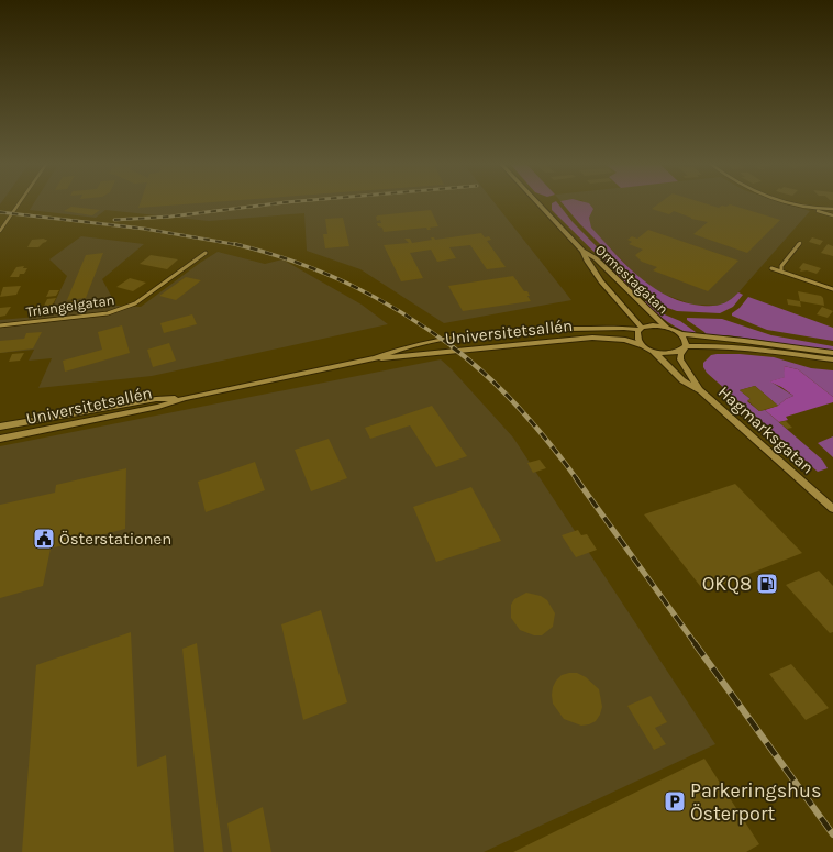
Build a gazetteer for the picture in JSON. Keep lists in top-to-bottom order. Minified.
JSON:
{"streets":{"street":["Ormestagatan","Triangelgatan","Universitetsallén","Hagmarksgatan"]},"crossings":[["Ormestagatan","Universitetsallén"],["Universitetsallén","Hagmarksgatan"]],"places":{"public building":["Österstationen"],"fuel station":["OKQ8"],"parking":["Parkeringshus Österport"]}}
